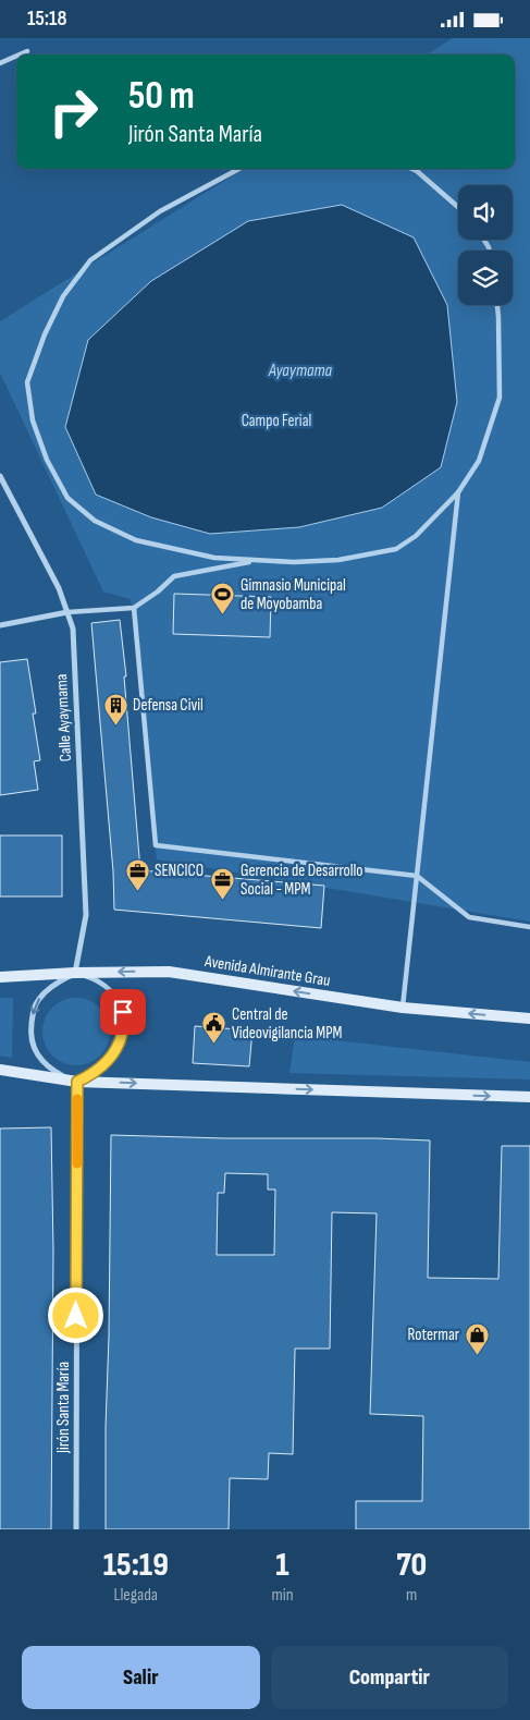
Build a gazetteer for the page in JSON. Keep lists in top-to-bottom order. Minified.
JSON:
{"streets":{"main road":["Avenida Almirante Grau"],"street":["Calle Ayaymama","Jirón Santa María"]},"crossings":[["Calle Ayaymama","Avenida Almirante Grau"],["Calle Ayaymama","Jirón Santa María"],["Avenida Almirante Grau","Jirón Santa María"]],"water":["Ayaymama"],"parks":["Campo Ferial"],"places":{"sports":["Gimnasio Municipal de Moyobamba"],"building":["Defensa Civil"],"office":["SENCICO","Gerencia de Desarrollo Social - MPM"],"public building":["Central de Videovigilancia MPM"],"shop":["Rotermar"]},"page":{"status":"15:18","turn":["50 m","Jirón Santa María"],"eta":["15:19","Llegada","1","min","70","m"],"buttons":["Salir","Compartir"]}}
